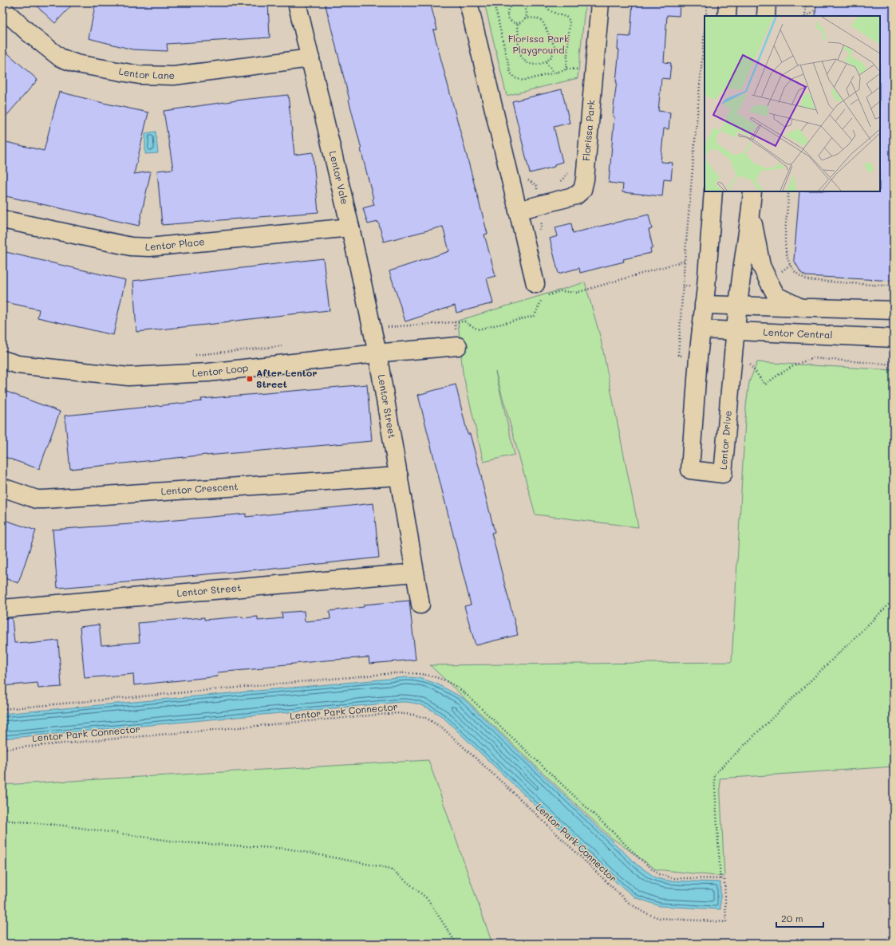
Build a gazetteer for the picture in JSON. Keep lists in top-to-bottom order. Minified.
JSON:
{"streets":{"street":["Lentor Lane","Florissa Park","Lentor Vale","Lentor Place","Lentor Central","Lentor Loop","Lentor Street","Lentor Drive","Lentor Crescent"],"path":["Lentor Park Connector"]},"crossings":[["Lentor Lane","Lentor Vale"],["Lentor Vale","Lentor Place"],["Lentor Vale","Lentor Loop"],["Lentor Vale","Lentor Street"],["Lentor Central","Lentor Drive"],["Lentor Loop","Lentor Street"],["Lentor Street","Lentor Crescent"]],"parks":["Florissa Park Playground"],"places":{"transit":["After Lentor Street"]},"scale_bar":"20 m"}
